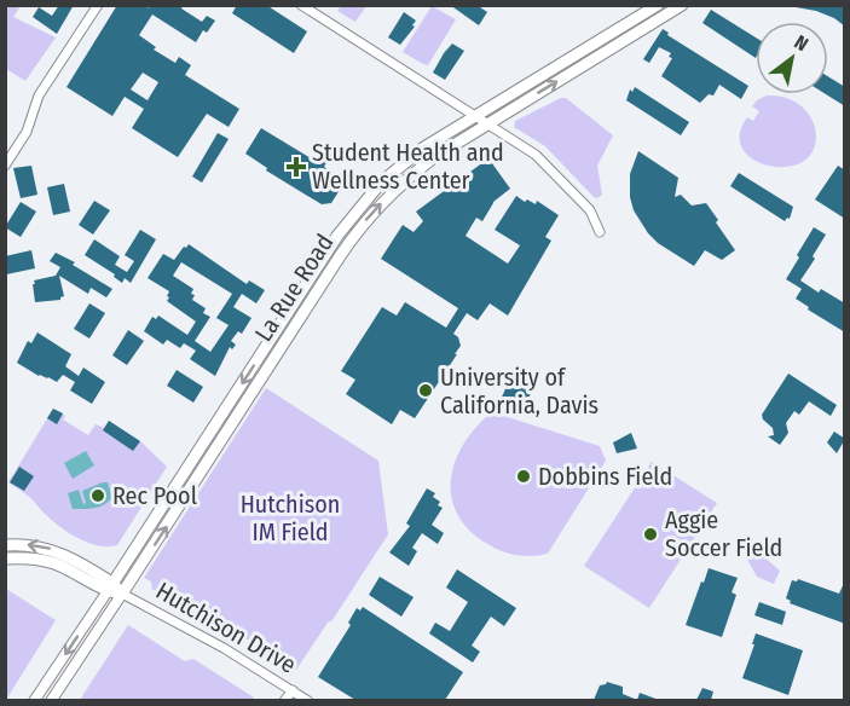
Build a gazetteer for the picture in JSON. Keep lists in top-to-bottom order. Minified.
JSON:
{"streets":{"main road":["La Rue Road","Hutchison Drive"]},"crossings":[["La Rue Road","Hutchison Drive"]],"parks":["Hutchison IM Field"],"places":{"health":["Student Health and Wellness Center"],"other":["University of California, Davis","Dobbins Field","Rec Pool","Aggie Soccer Field"]},"north":"top right"}
